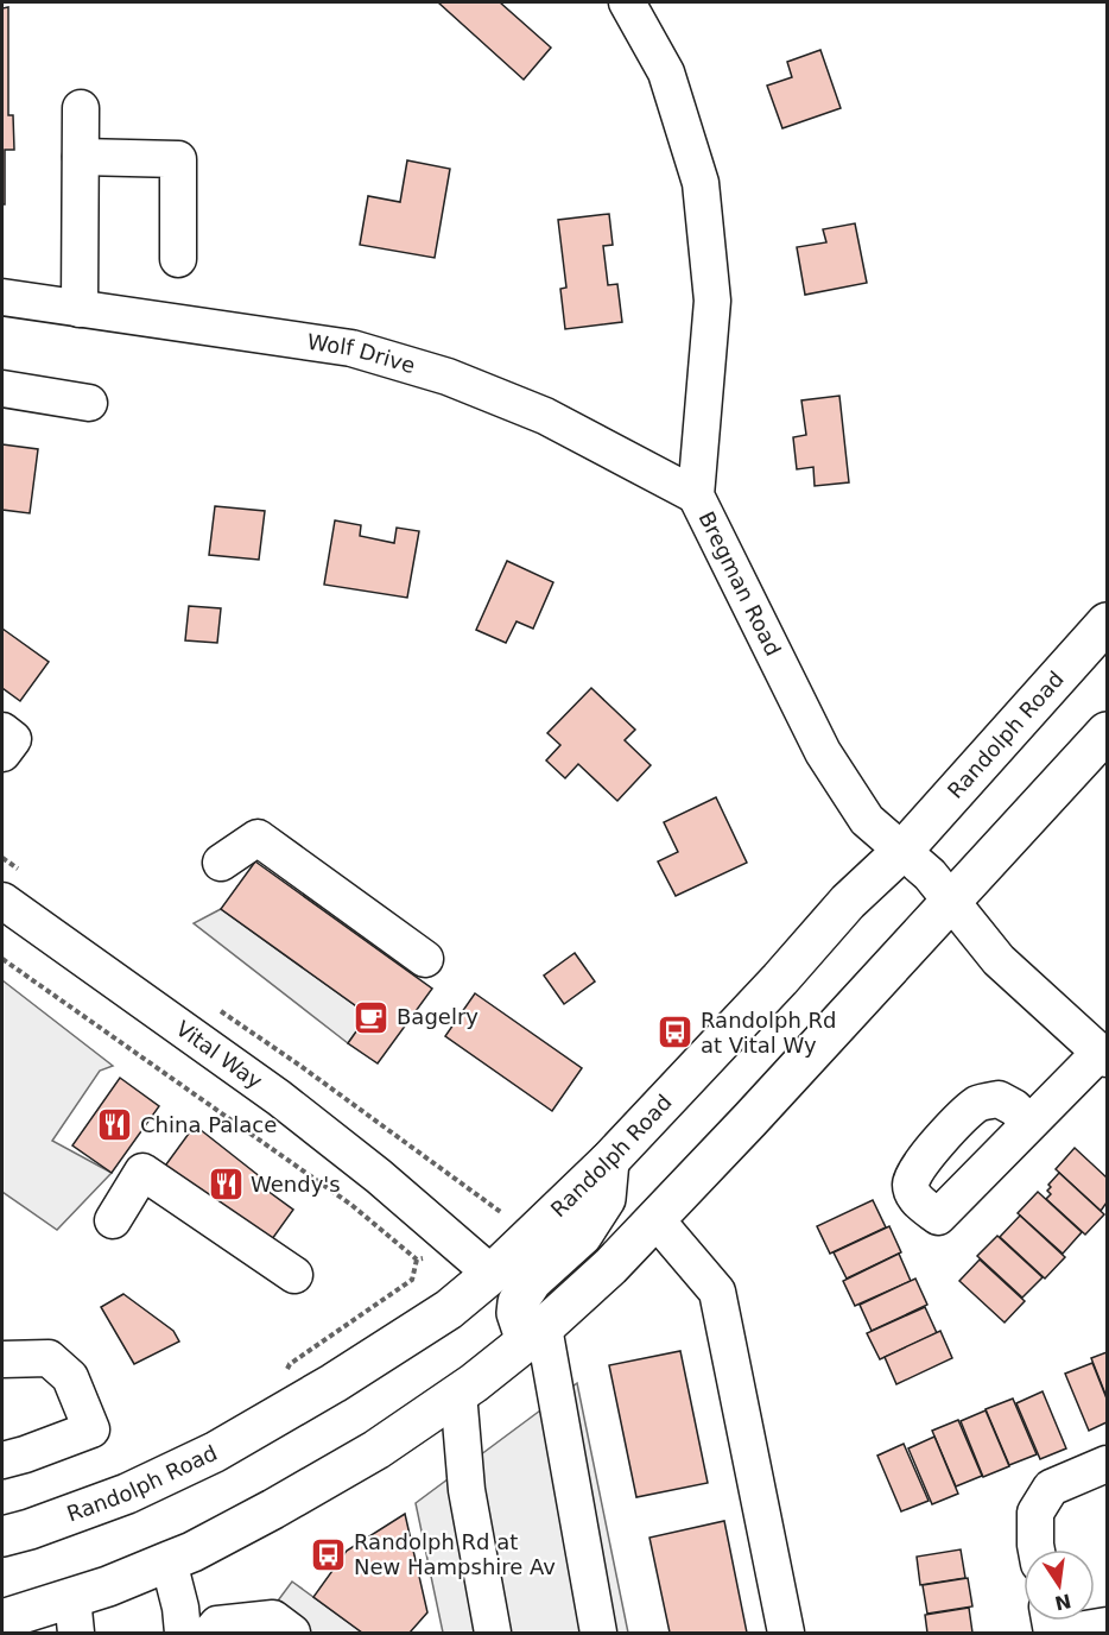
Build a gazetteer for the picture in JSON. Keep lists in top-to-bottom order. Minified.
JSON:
{"streets":{"main road":["Randolph Road"],"street":["Wolf Drive","Bregman Road","Vital Way"]},"crossings":[["Wolf Drive","Bregman Road"],["Bregman Road","Randolph Road"],["Randolph Road","Vital Way"]],"places":{"cafe":["Bagelry"],"bus stop":["Randolph Rd at Vital Wy","Randolph Rd at New Hampshire Av"],"restaurant":["China Palace","Wendy's"]},"north":"bottom"}
